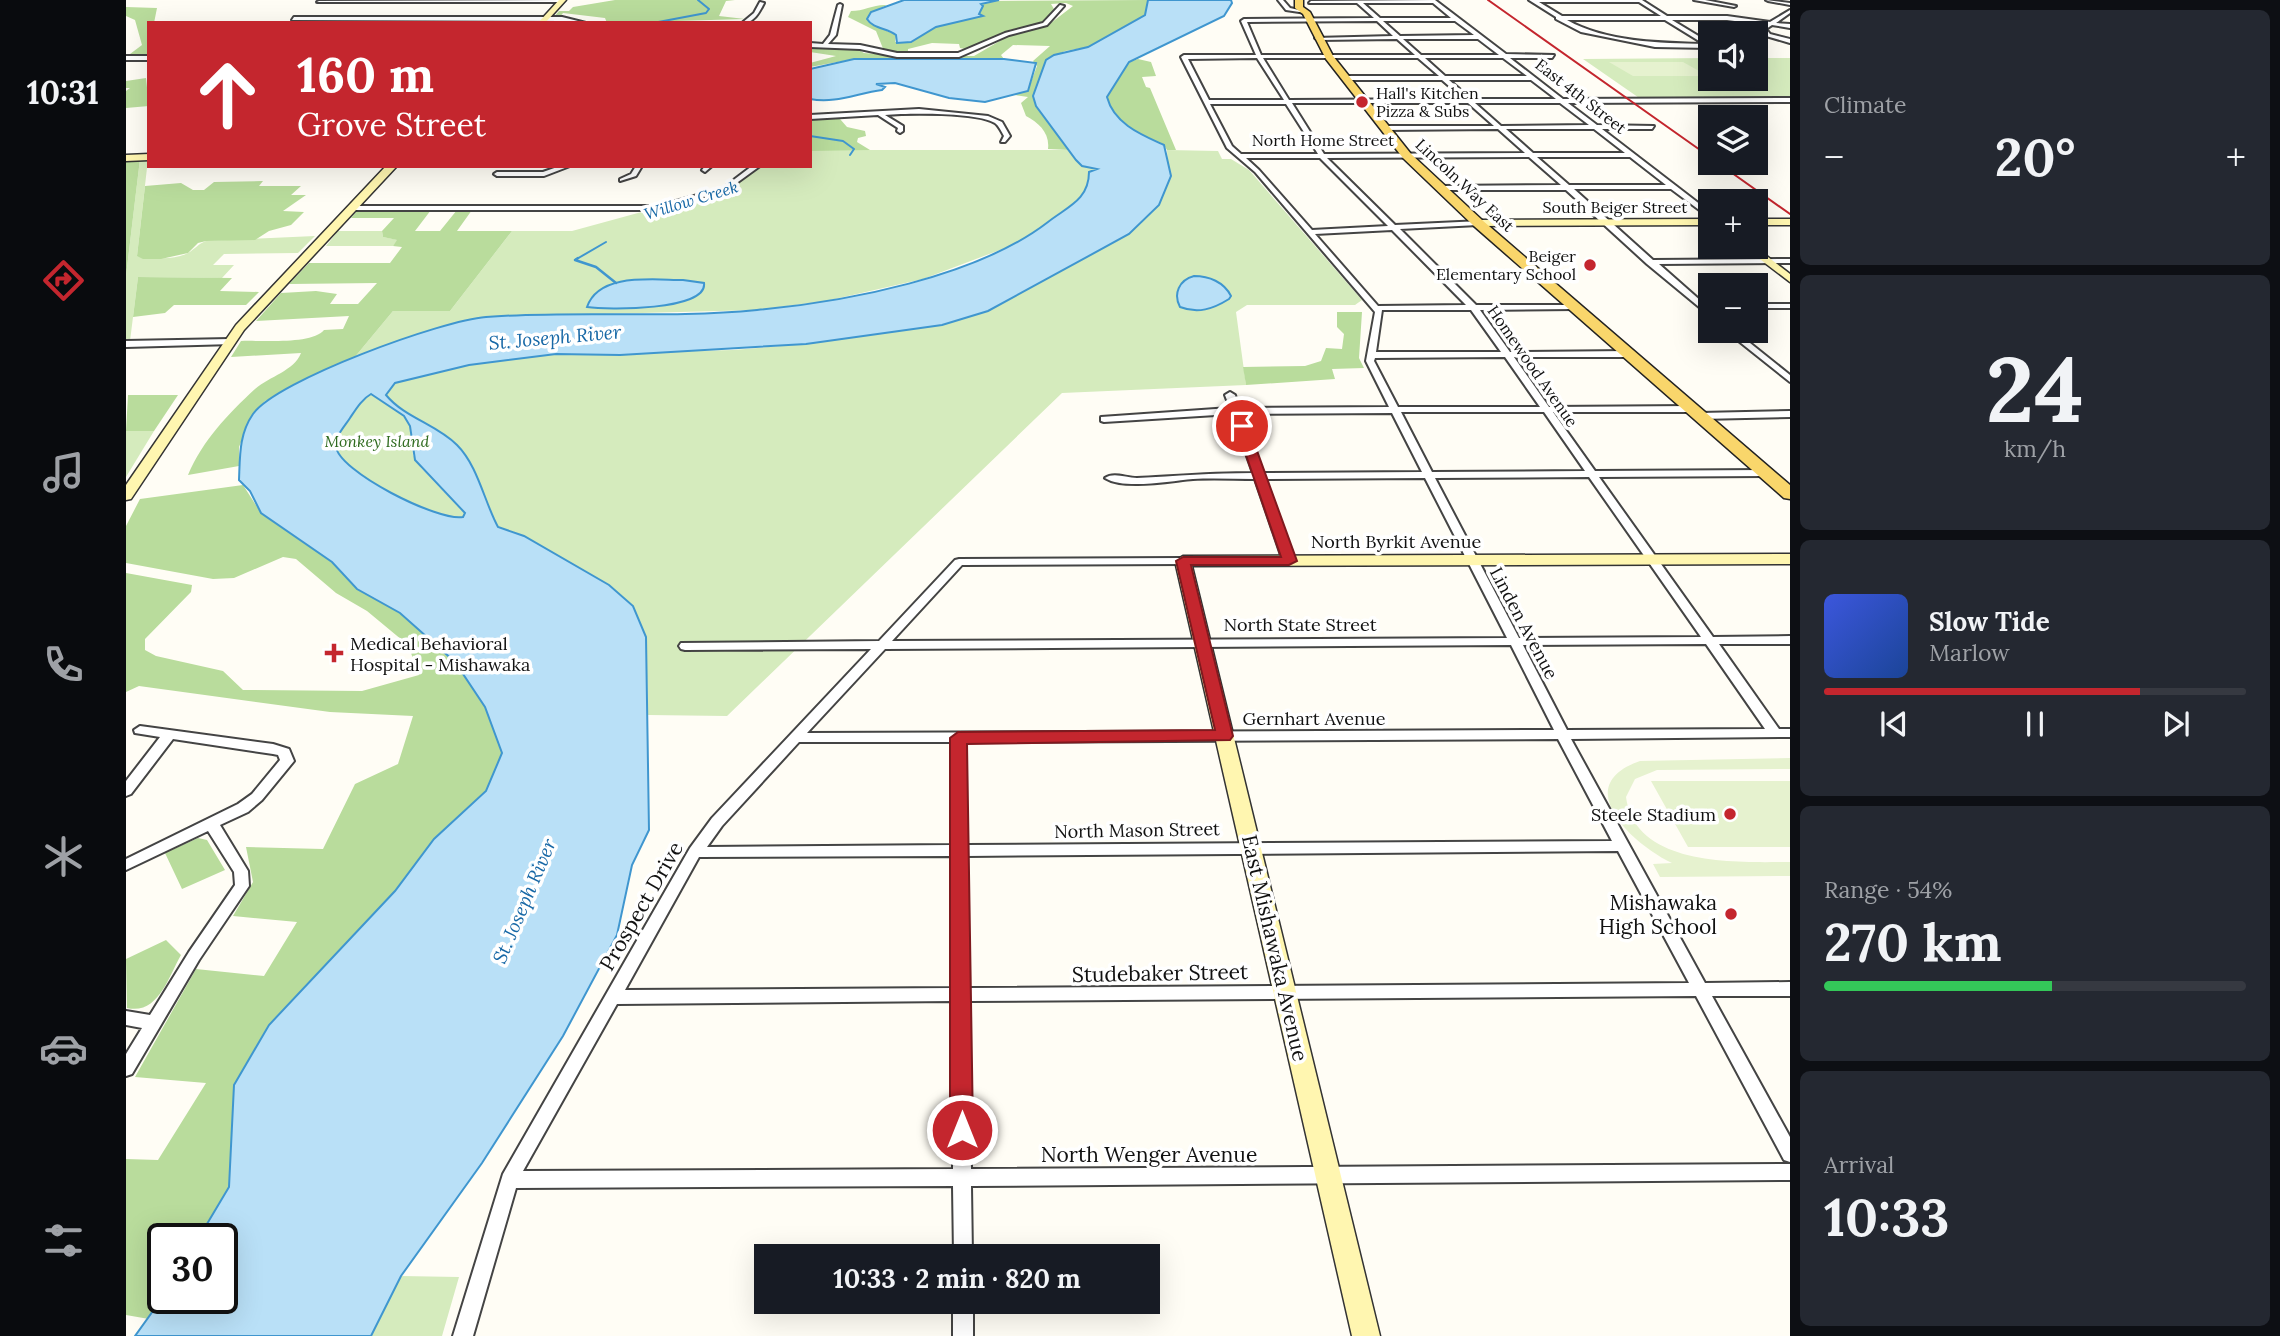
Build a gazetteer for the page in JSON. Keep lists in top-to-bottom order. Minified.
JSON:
{"streets":{"main road":["Lincoln Way East"],"street":["East 4th Street","North Home Street","South Beiger Street","Homewood Avenue","North Byrkit Avenue","Linden Avenue","North State Street","Gernhart Avenue","North Mason Street","Prospect Drive","East Mishawaka Avenue","Studebaker Street","North Wenger Avenue"]},"crossings":[["East 4th Street","North Home Street"],["North Home Street","Lincoln Way East"],["North Home Street","Homewood Avenue"],["Lincoln Way East","South Beiger Street"],["Lincoln Way East","Homewood Avenue"],["Homewood Avenue","North Byrkit Avenue"],["Homewood Avenue","North State Street"],["Homewood Avenue","Gernhart Avenue"],["North Byrkit Avenue","Linden Avenue"],["North Byrkit Avenue","Prospect Drive"],["North Byrkit Avenue","East Mishawaka Avenue"],["Linden Avenue","North State Street"],["Linden Avenue","Gernhart Avenue"],["Linden Avenue","North Mason Street"],["Linden Avenue","Studebaker Street"],["North State Street","Prospect Drive"],["North State Street","East Mishawaka Avenue"],["Gernhart Avenue","Prospect Drive"],["Gernhart Avenue","East Mishawaka Avenue"],["North Mason Street","Prospect Drive"],["North Mason Street","East Mishawaka Avenue"],["Prospect Drive","Studebaker Street"],["Prospect Drive","North Wenger Avenue"],["East Mishawaka Avenue","Studebaker Street"],["East Mishawaka Avenue","North Wenger Avenue"]],"water":["Willow Creek","St. Joseph River"],"parks":["Monkey Island"],"places":{"other":["Hall's Kitchen Pizza & Subs","Beiger Elementary School","Steele Stadium","Mishawaka High School"],"health":["Medical Behavioral Hospital - Mishawaka"]},"page":{"tabs":"10:31","tile":["Climate",["24","km/h"],["Range · 54%","270 km"],["Arrival","10:33"]],"map_buttons":["+","−"],"turn":["160 m","Grove Street"],"heat":["−","20°","+"],"song":["Slow Tide","Marlow"],"limit":"30","trip":"10:33 · 2 min · 820 m"}}
